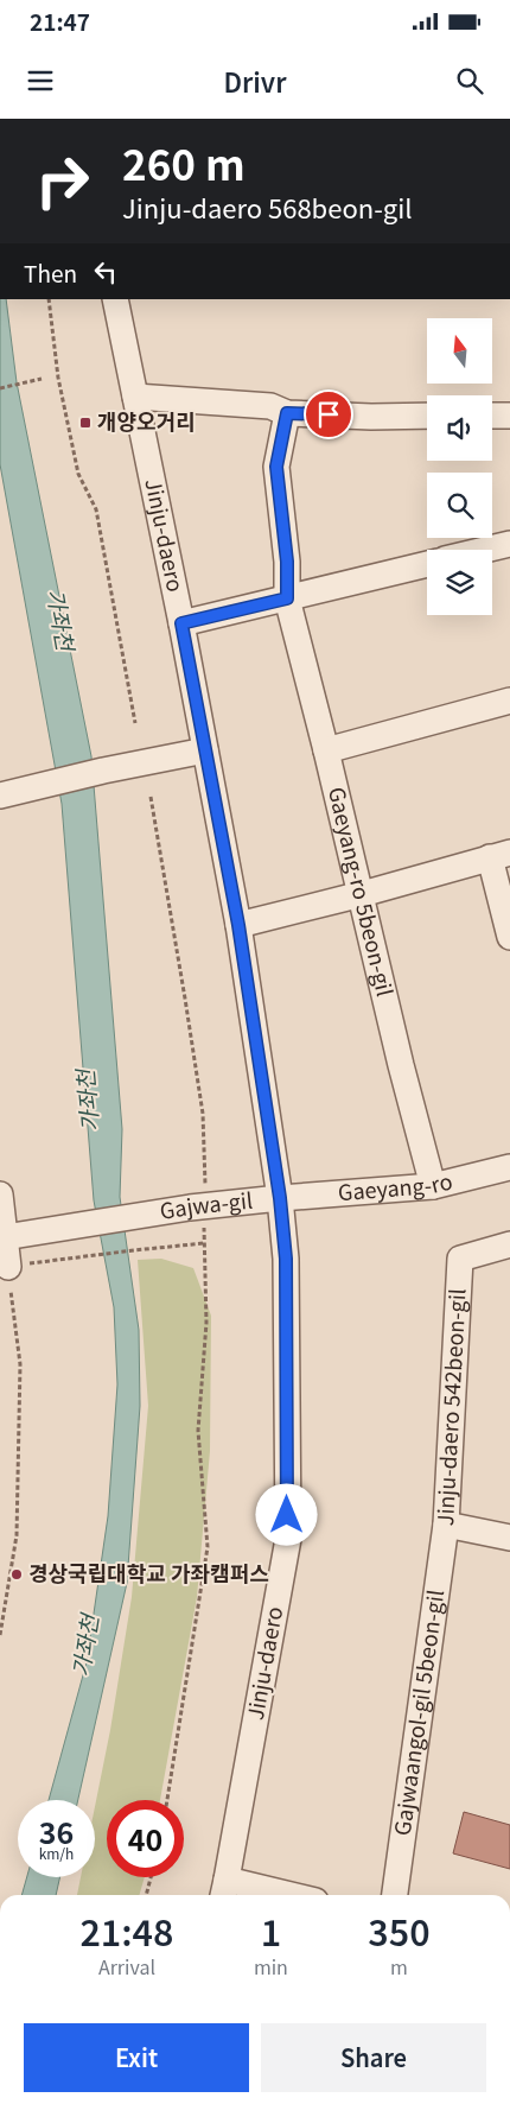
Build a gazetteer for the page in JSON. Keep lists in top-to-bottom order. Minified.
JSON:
{"streets":{"street":["Jinju-daero","Gaeyang-ro 5beon-gil","Gaeyang-ro","Gajwa-gil","Jinju-daero 542beon-gil","Gajwaangol-gil 5beon-gil"]},"crossings":[["Jinju-daero","Gaeyang-ro"],["Jinju-daero","Gajwa-gil"],["Gaeyang-ro 5beon-gil","Gaeyang-ro"],["Gaeyang-ro","Gajwa-gil"],["Jinju-daero 542beon-gil","Gajwaangol-gil 5beon-gil"]],"water":["가좌천"],"places":{"transit":["개양오거리"],"other":["경상국립대학교 가좌캠퍼스"]},"north":"top","page":{"status":"21:47","header":"Drivr","turn":["260 m","Jinju-daero 568beon-gil"],"then":"Then","speed":"36 km/h","limit":"40","eta":["21:48","Arrival","1","min","350","m"],"buttons":["Exit","Share"]}}
